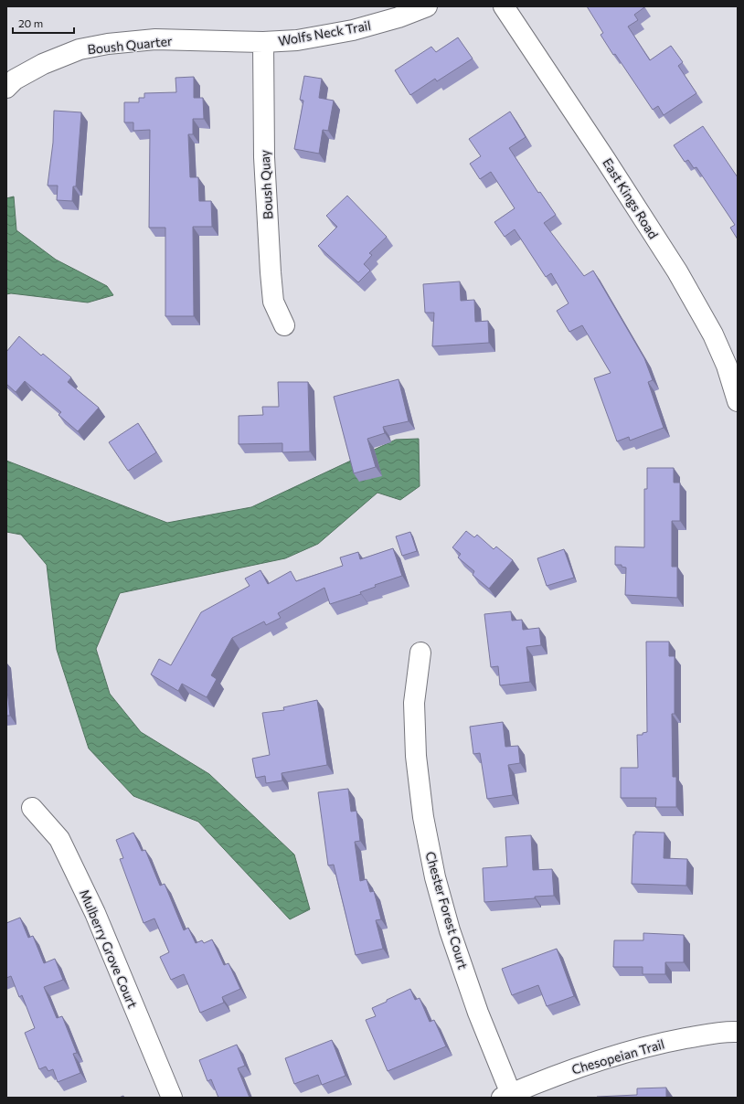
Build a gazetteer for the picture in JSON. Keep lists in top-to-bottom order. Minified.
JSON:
{"streets":{"street":["Wolfs Neck Trail","Boush Quarter","Boush Quay","East Kings Road","Chester Forest Court","Mulberry Grove Court","Chesopeian Trail"]},"crossings":[["Wolfs Neck Trail","Boush Quarter"],["Wolfs Neck Trail","Boush Quay"],["Chester Forest Court","Chesopeian Trail"]],"scale_bar":"20 m"}
